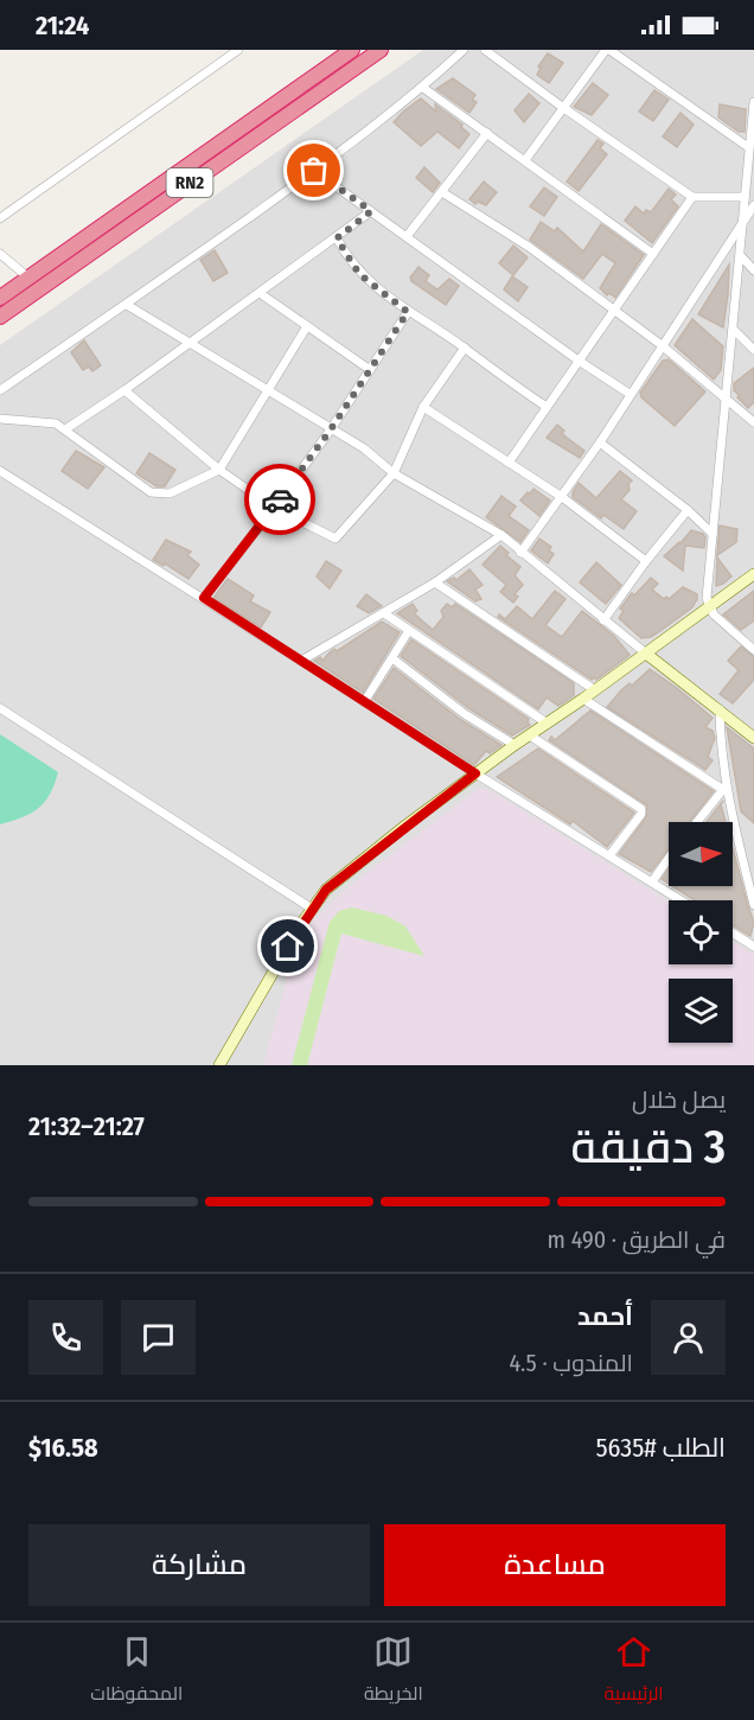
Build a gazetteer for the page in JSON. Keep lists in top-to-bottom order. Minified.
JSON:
{"streets":{"highway":["RN2"]},"north":"right","page":{"status":"21:24","heading":["3 دقيقة","يصل خلال","21:27–21:32"],"panel":["أحمد","المندوب · 4.5","الطلب #5635","$16.58"],"bar":"في الطريق · 490 m","buttons":["مساعدة","مشاركة"],"tabs":["الرئيسية","الخريطة","المحفوظات"]}}
